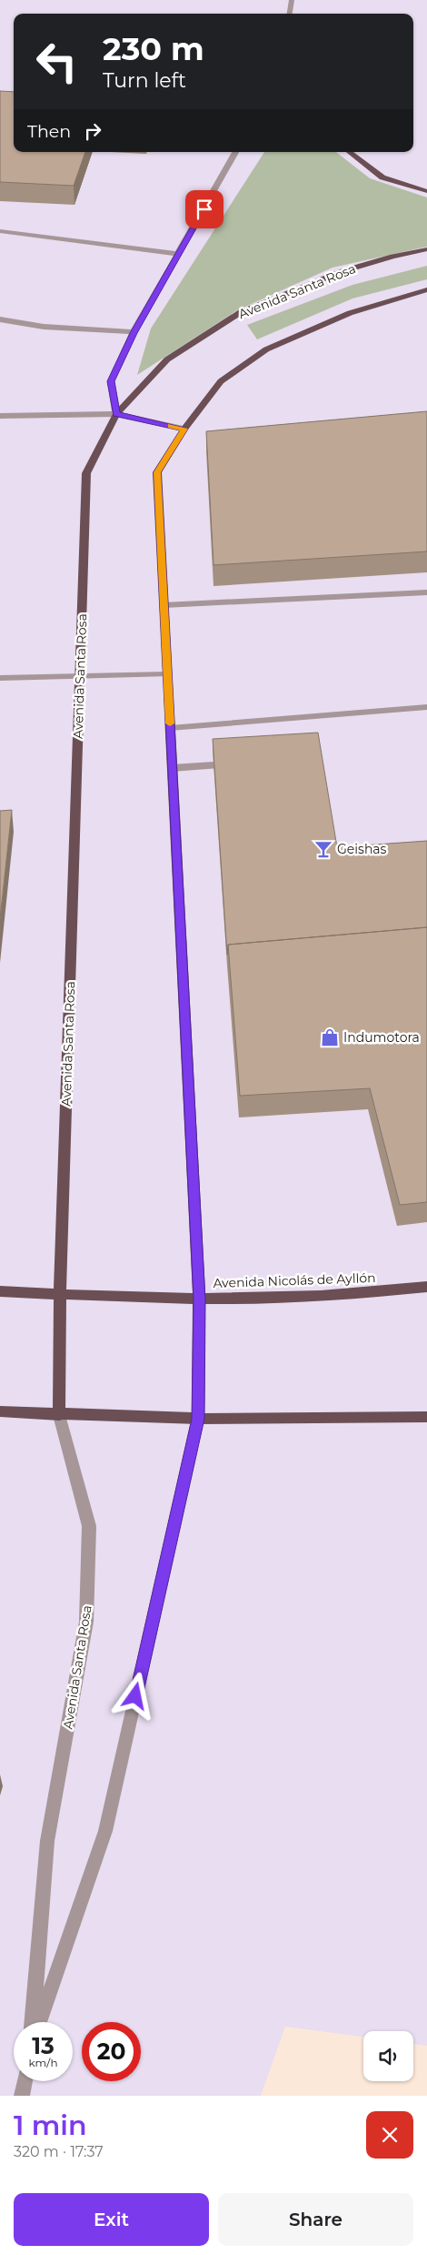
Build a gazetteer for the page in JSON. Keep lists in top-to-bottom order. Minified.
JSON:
{"streets":{"main road":["Avenida Santa Rosa","Avenida Nicolás de Ayllón"]},"crossings":[["Avenida Santa Rosa","Avenida Nicolás de Ayllón"]],"places":{"bar":["Geishas"],"shop":["Indumotora"]},"page":{"turn":["230 m","Turn left"],"then":"Then","speed":"13 km/h","limit":"20","heading":["1 min","320 m · 17:37"],"buttons":["Exit","Share"]}}
